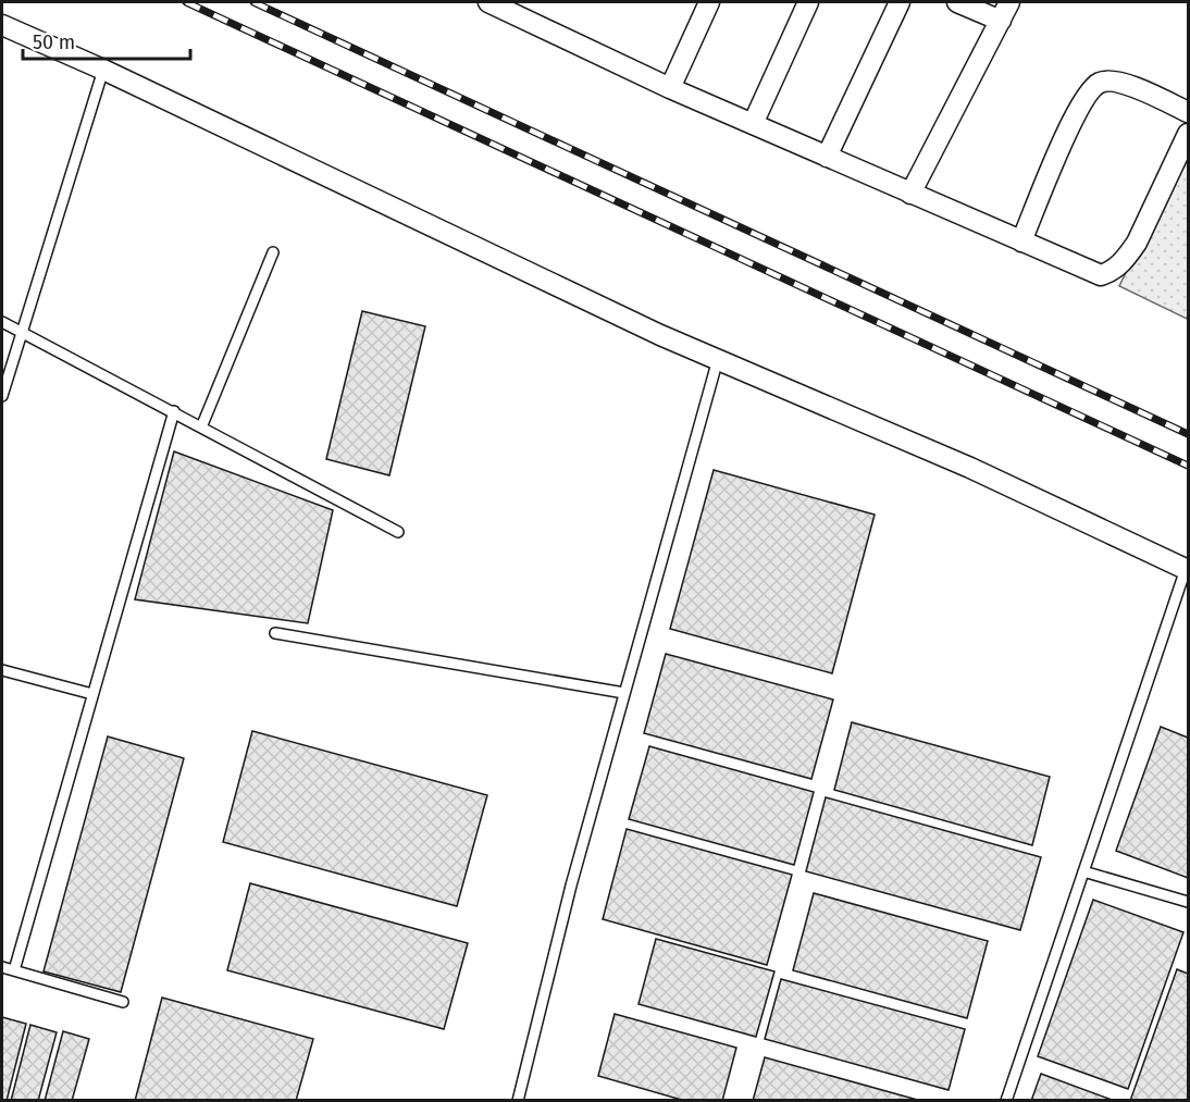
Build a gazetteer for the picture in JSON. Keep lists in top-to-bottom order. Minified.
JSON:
{"scale_bar":"50 m"}
